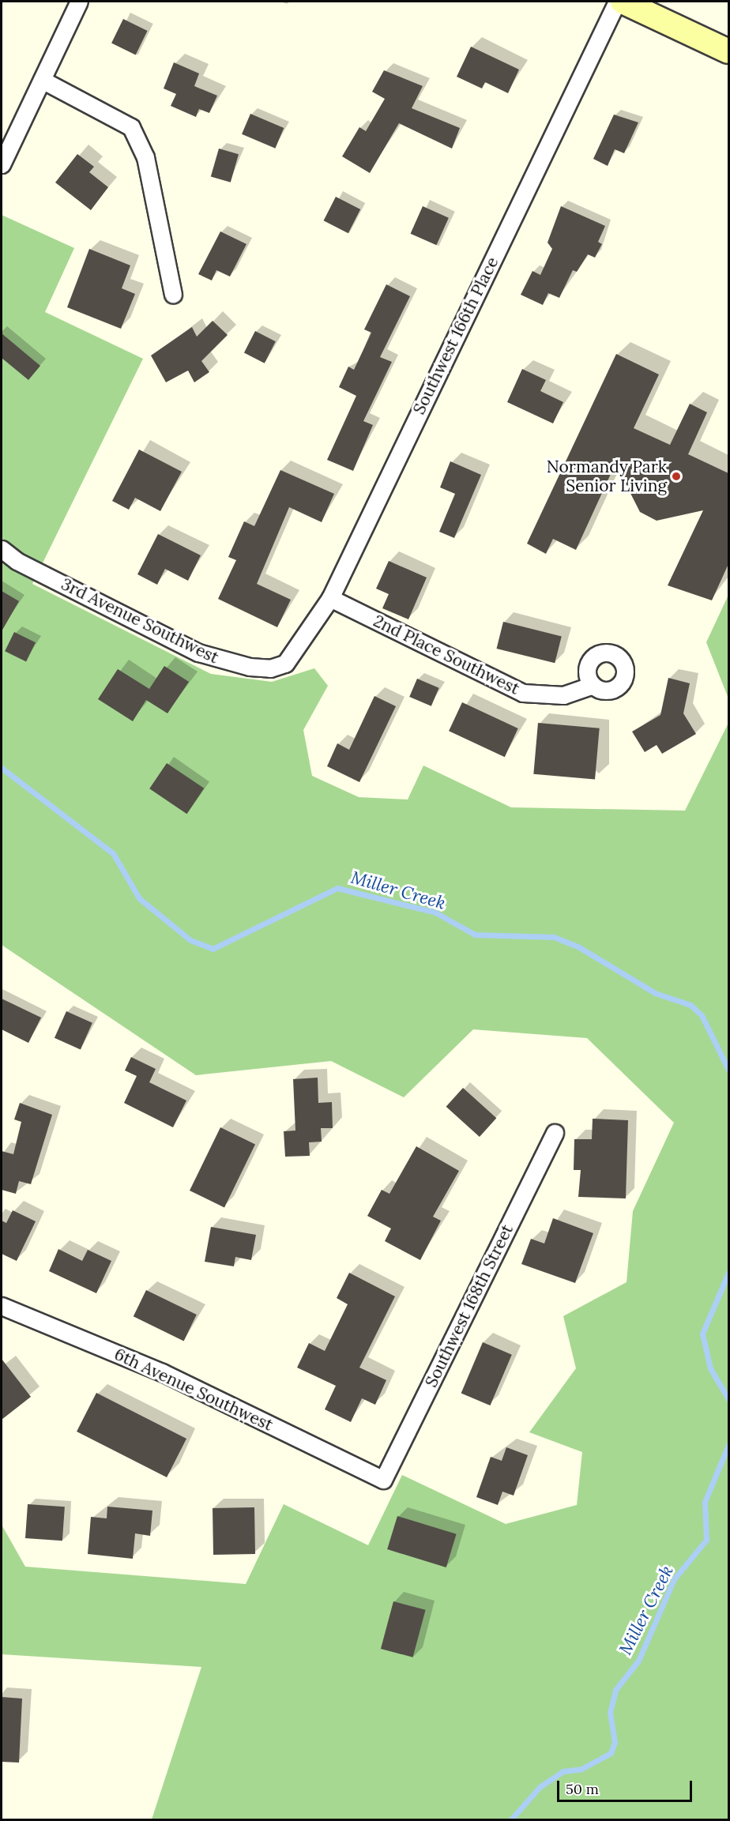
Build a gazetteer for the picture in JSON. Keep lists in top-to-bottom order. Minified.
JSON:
{"streets":{"street":["Southwest 166th Place","3rd Avenue Southwest","2nd Place Southwest","Southwest 168th Street","6th Avenue Southwest"]},"crossings":[["Southwest 166th Place","3rd Avenue Southwest"],["Southwest 166th Place","2nd Place Southwest"],["Southwest 168th Street","6th Avenue Southwest"]],"water":["Miller Creek"],"places":["Normandy Park Senior Living"],"scale_bar":"50 m"}
